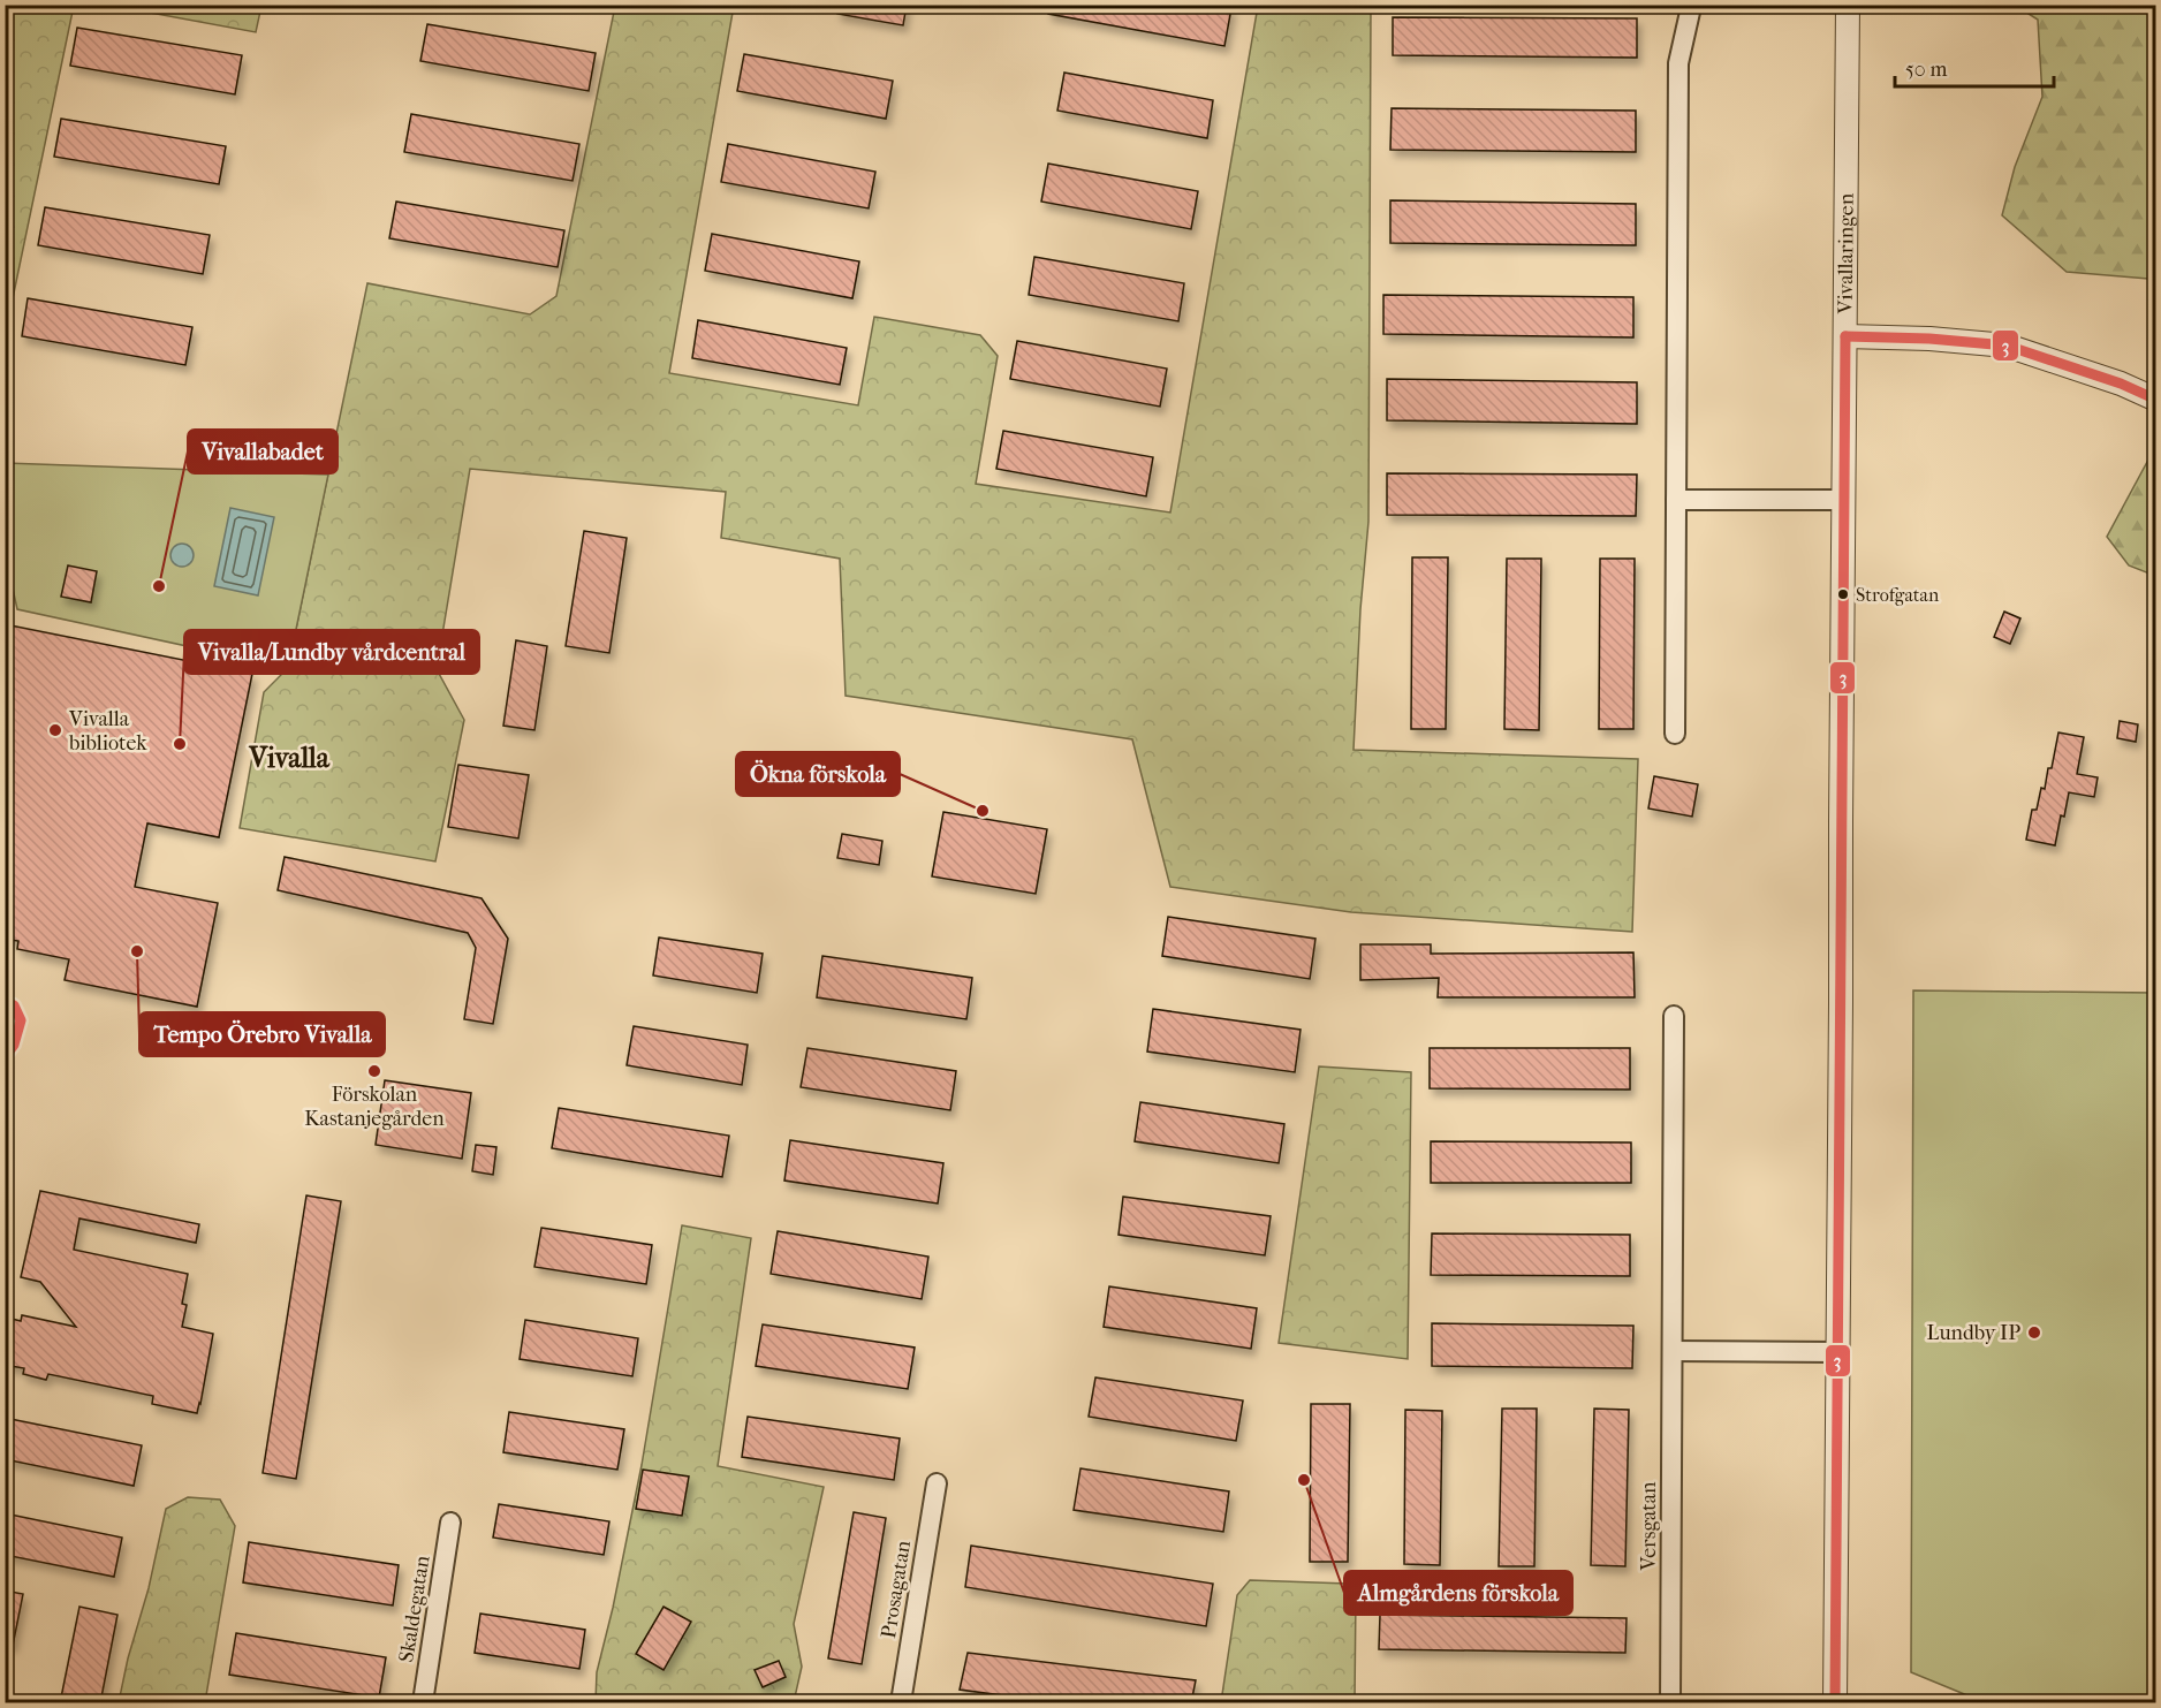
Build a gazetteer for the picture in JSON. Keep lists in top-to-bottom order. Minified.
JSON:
{"streets":{"street":["Vivallaringen","Versgatan","Prosagatan","Skaldegatan"]},"districts":["Vivalla"],"places":["Vivallabadet","Strofgatan","Vivalla bibliotek","Vivalla/Lundby vårdcentral","Ökna förskola","Tempo Örebro Vivalla","Förskolan Kastanjegården","Lundby IP","Almgårdens förskola"],"lines":["transit line 3"],"scale_bar":"50 m"}
